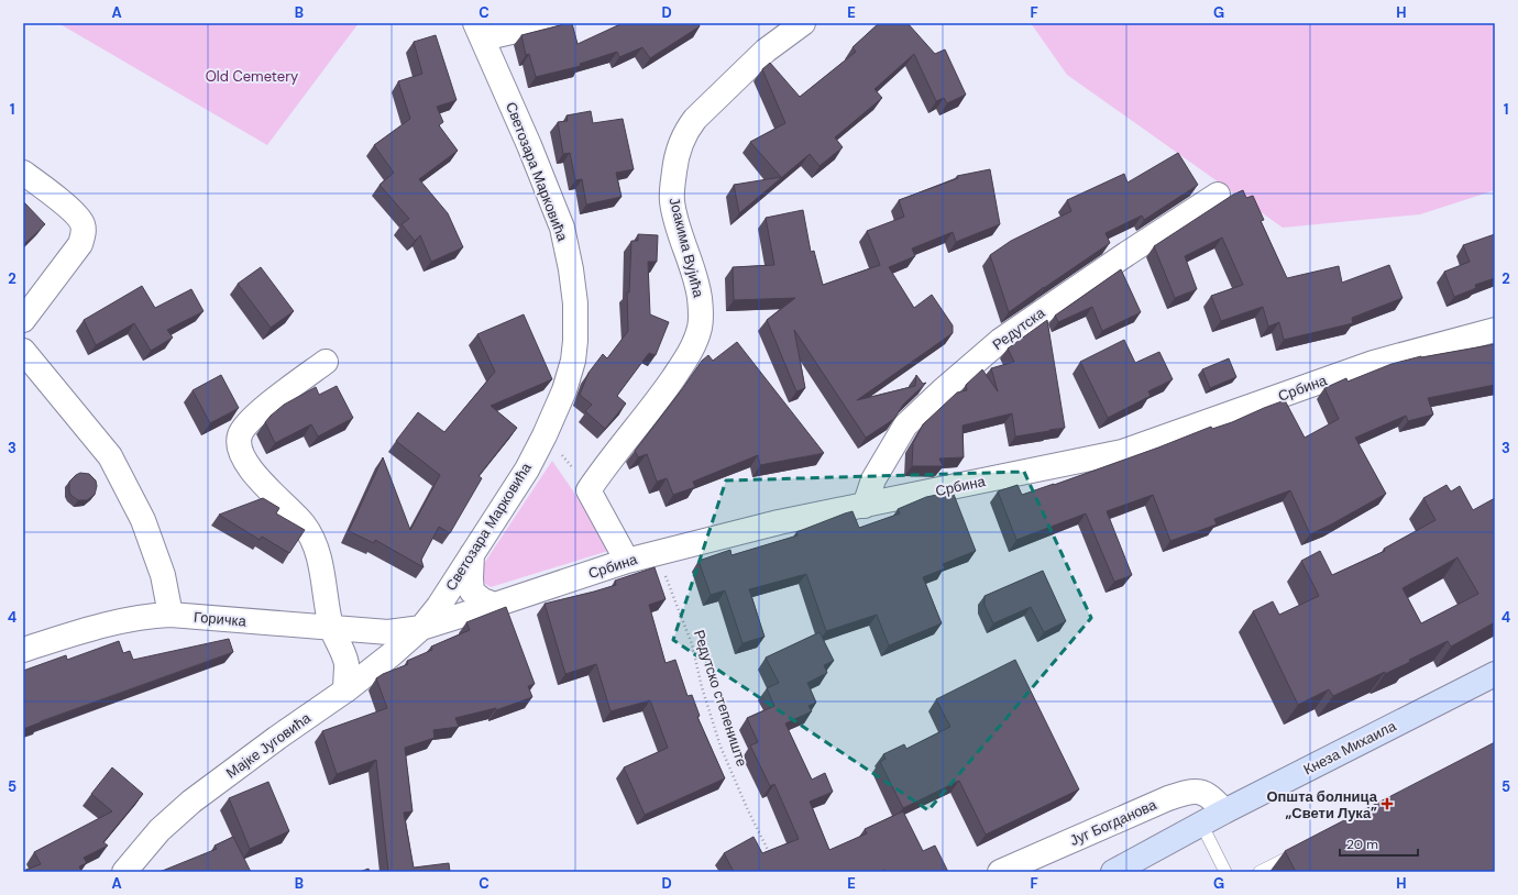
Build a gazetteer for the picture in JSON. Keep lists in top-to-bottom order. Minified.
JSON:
{"streets":{"main road":["Кнеза Михаила"],"street":["Светозара Марковића","Јоакима Вујића","Редутска","Србина","Горичка","Мајке Југовића","Југ Богданова"],"path":["Редутско степениште"]},"crossings":[["Светозара Марковића","Србина"],["Светозара Марковића","Горичка"],["Светозара Марковића","Мајке Југовића"],["Редутска","Србина"],["Србина","Горичка"],["Србина","Редутско степениште"],["Србина","Мајке Југовића"],["Горичка","Мајке Југовића"],["Кнеза Михаила","Југ Богданова"]],"parks":["Old Cemetery"],"places":{"health":["Општа болница „Свети Лука”"]},"scale_bar":"20 m","grid":{"columns":["A","B","C","D","E","F","G","H"],"rows":["1","2","3","4","5"]}}
